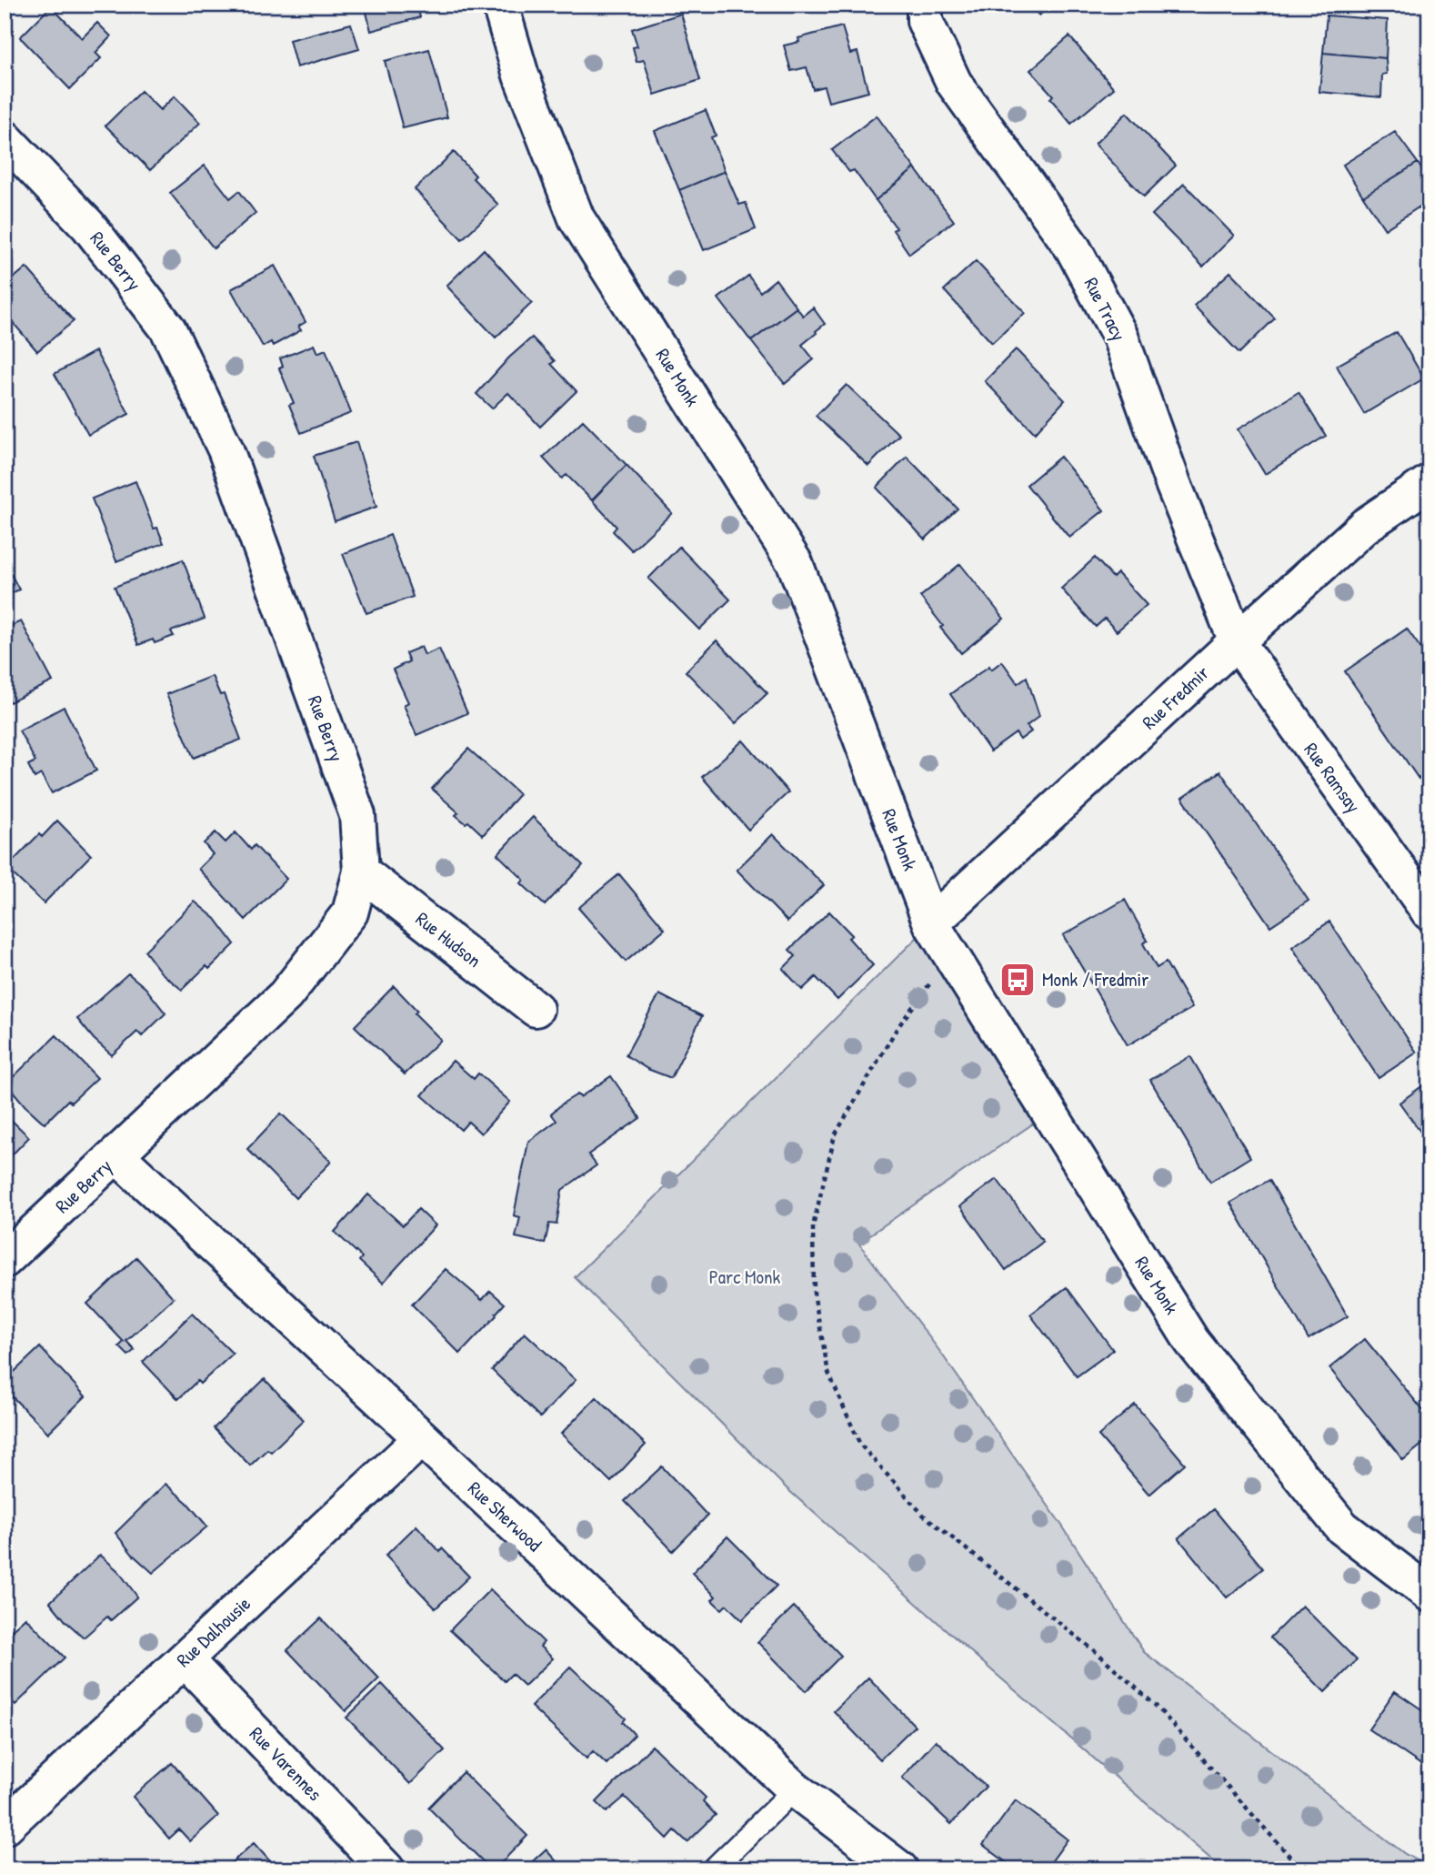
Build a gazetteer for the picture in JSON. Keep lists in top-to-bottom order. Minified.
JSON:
{"streets":{"street":["Rue Berry","Rue Tracy","Rue Monk","Rue Fredmir","Rue Ramsay","Rue Hudson","Rue Sherwood","Rue Dalhousie","Rue Varennes"]},"crossings":[["Rue Berry","Rue Hudson"],["Rue Berry","Rue Sherwood"],["Rue Tracy","Rue Fredmir"],["Rue Tracy","Rue Ramsay"],["Rue Monk","Rue Fredmir"],["Rue Fredmir","Rue Ramsay"],["Rue Sherwood","Rue Dalhousie"],["Rue Dalhousie","Rue Varennes"]],"parks":["Parc Monk"],"places":{"bus stop":["Monk / Fredmir"]}}
